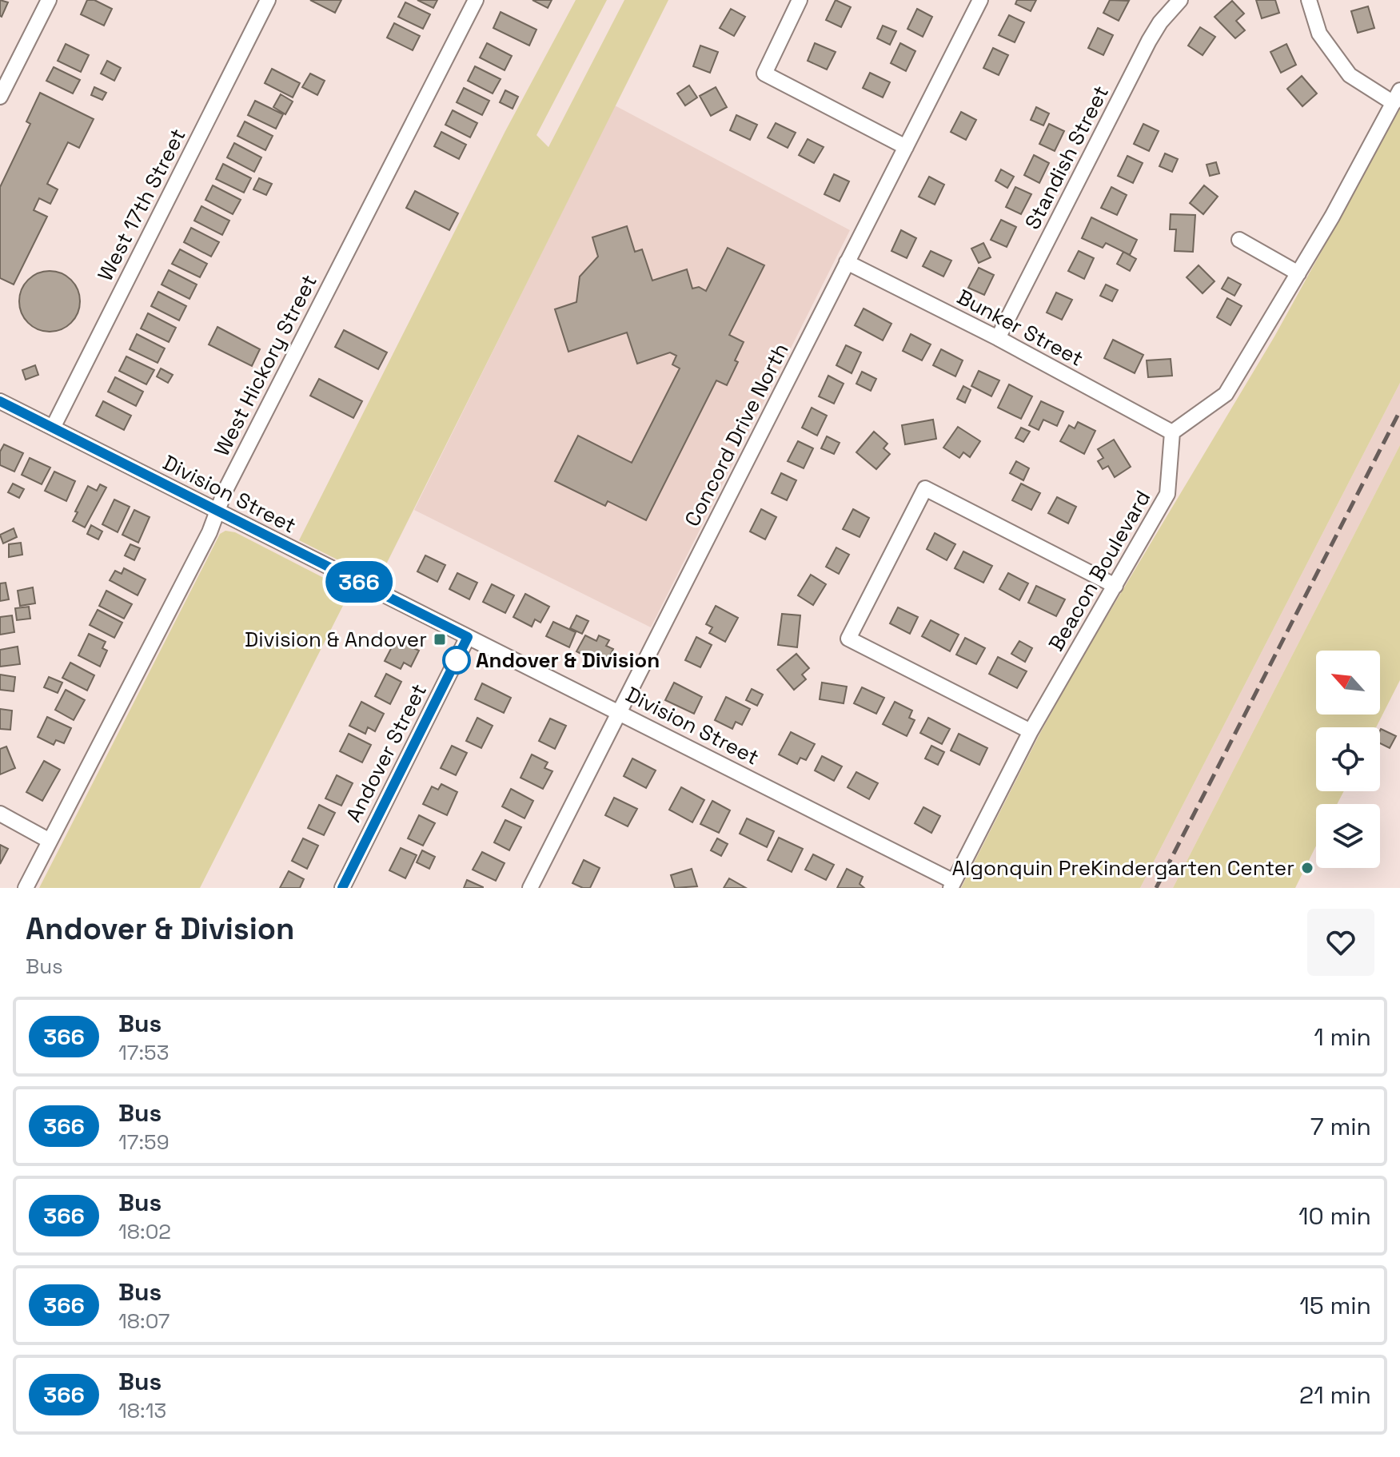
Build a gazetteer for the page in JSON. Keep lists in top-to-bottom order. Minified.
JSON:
{"streets":{"street":["Standish Street","West 17th Street","Bunker Street","West Hickory Street","Concord Drive North","Division Street","Beacon Boulevard","Andover Street"]},"crossings":[["Standish Street","Bunker Street"],["West 17th Street","Division Street"],["Bunker Street","Concord Drive North"],["Bunker Street","Beacon Boulevard"],["West Hickory Street","Division Street"],["Concord Drive North","Division Street"],["Division Street","Beacon Boulevard"],["Division Street","Andover Street"]],"places":{"transit":["Division & Andover"],"other":["Andover & Division","Algonquin PreKindergarten Center"]},"lines":["bus line 366"],"north":"top left","page":{"on_map":"366","heading":["Andover & Division","Bus"],"list":[{"mark":"366","name":"Bus","note":"17:53","value":"1 min"},{"mark":"366","name":"Bus","note":"17:59","value":"7 min"},{"mark":"366","name":"Bus","note":"18:02","value":"10 min"},{"mark":"366","name":"Bus","note":"18:07","value":"15 min"},{"mark":"366","name":"Bus","note":"18:13","value":"21 min"}]}}
